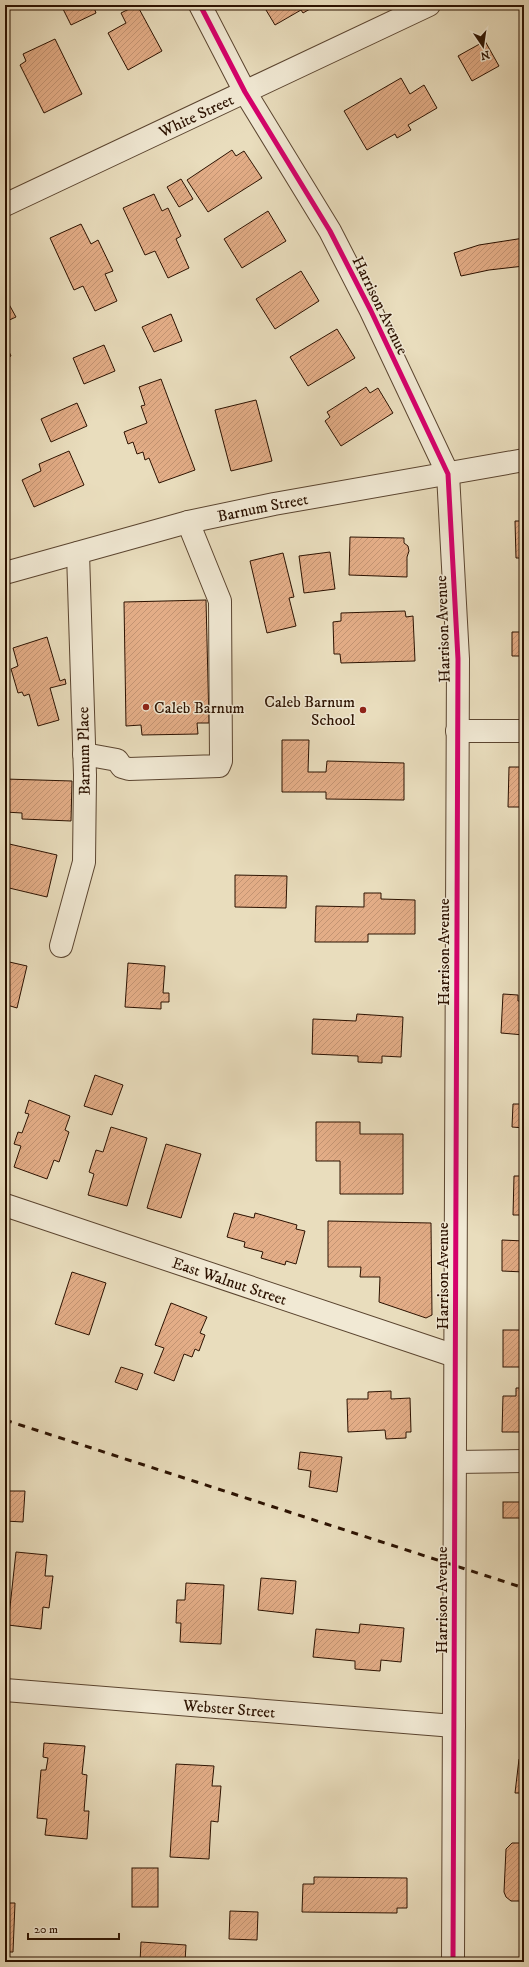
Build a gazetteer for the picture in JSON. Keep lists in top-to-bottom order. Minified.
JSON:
{"streets":{"street":["White Street","Harrison Avenue","Barnum Street","Barnum Place","East Walnut Street","Webster Street"]},"crossings":[["White Street","Harrison Avenue"],["Harrison Avenue","Barnum Street"],["Harrison Avenue","East Walnut Street"],["Harrison Avenue","Webster Street"],["Barnum Street","Barnum Place"]],"places":["Caleb Barnum","Caleb Barnum School"],"scale_bar":"20 m","north":"bottom"}
